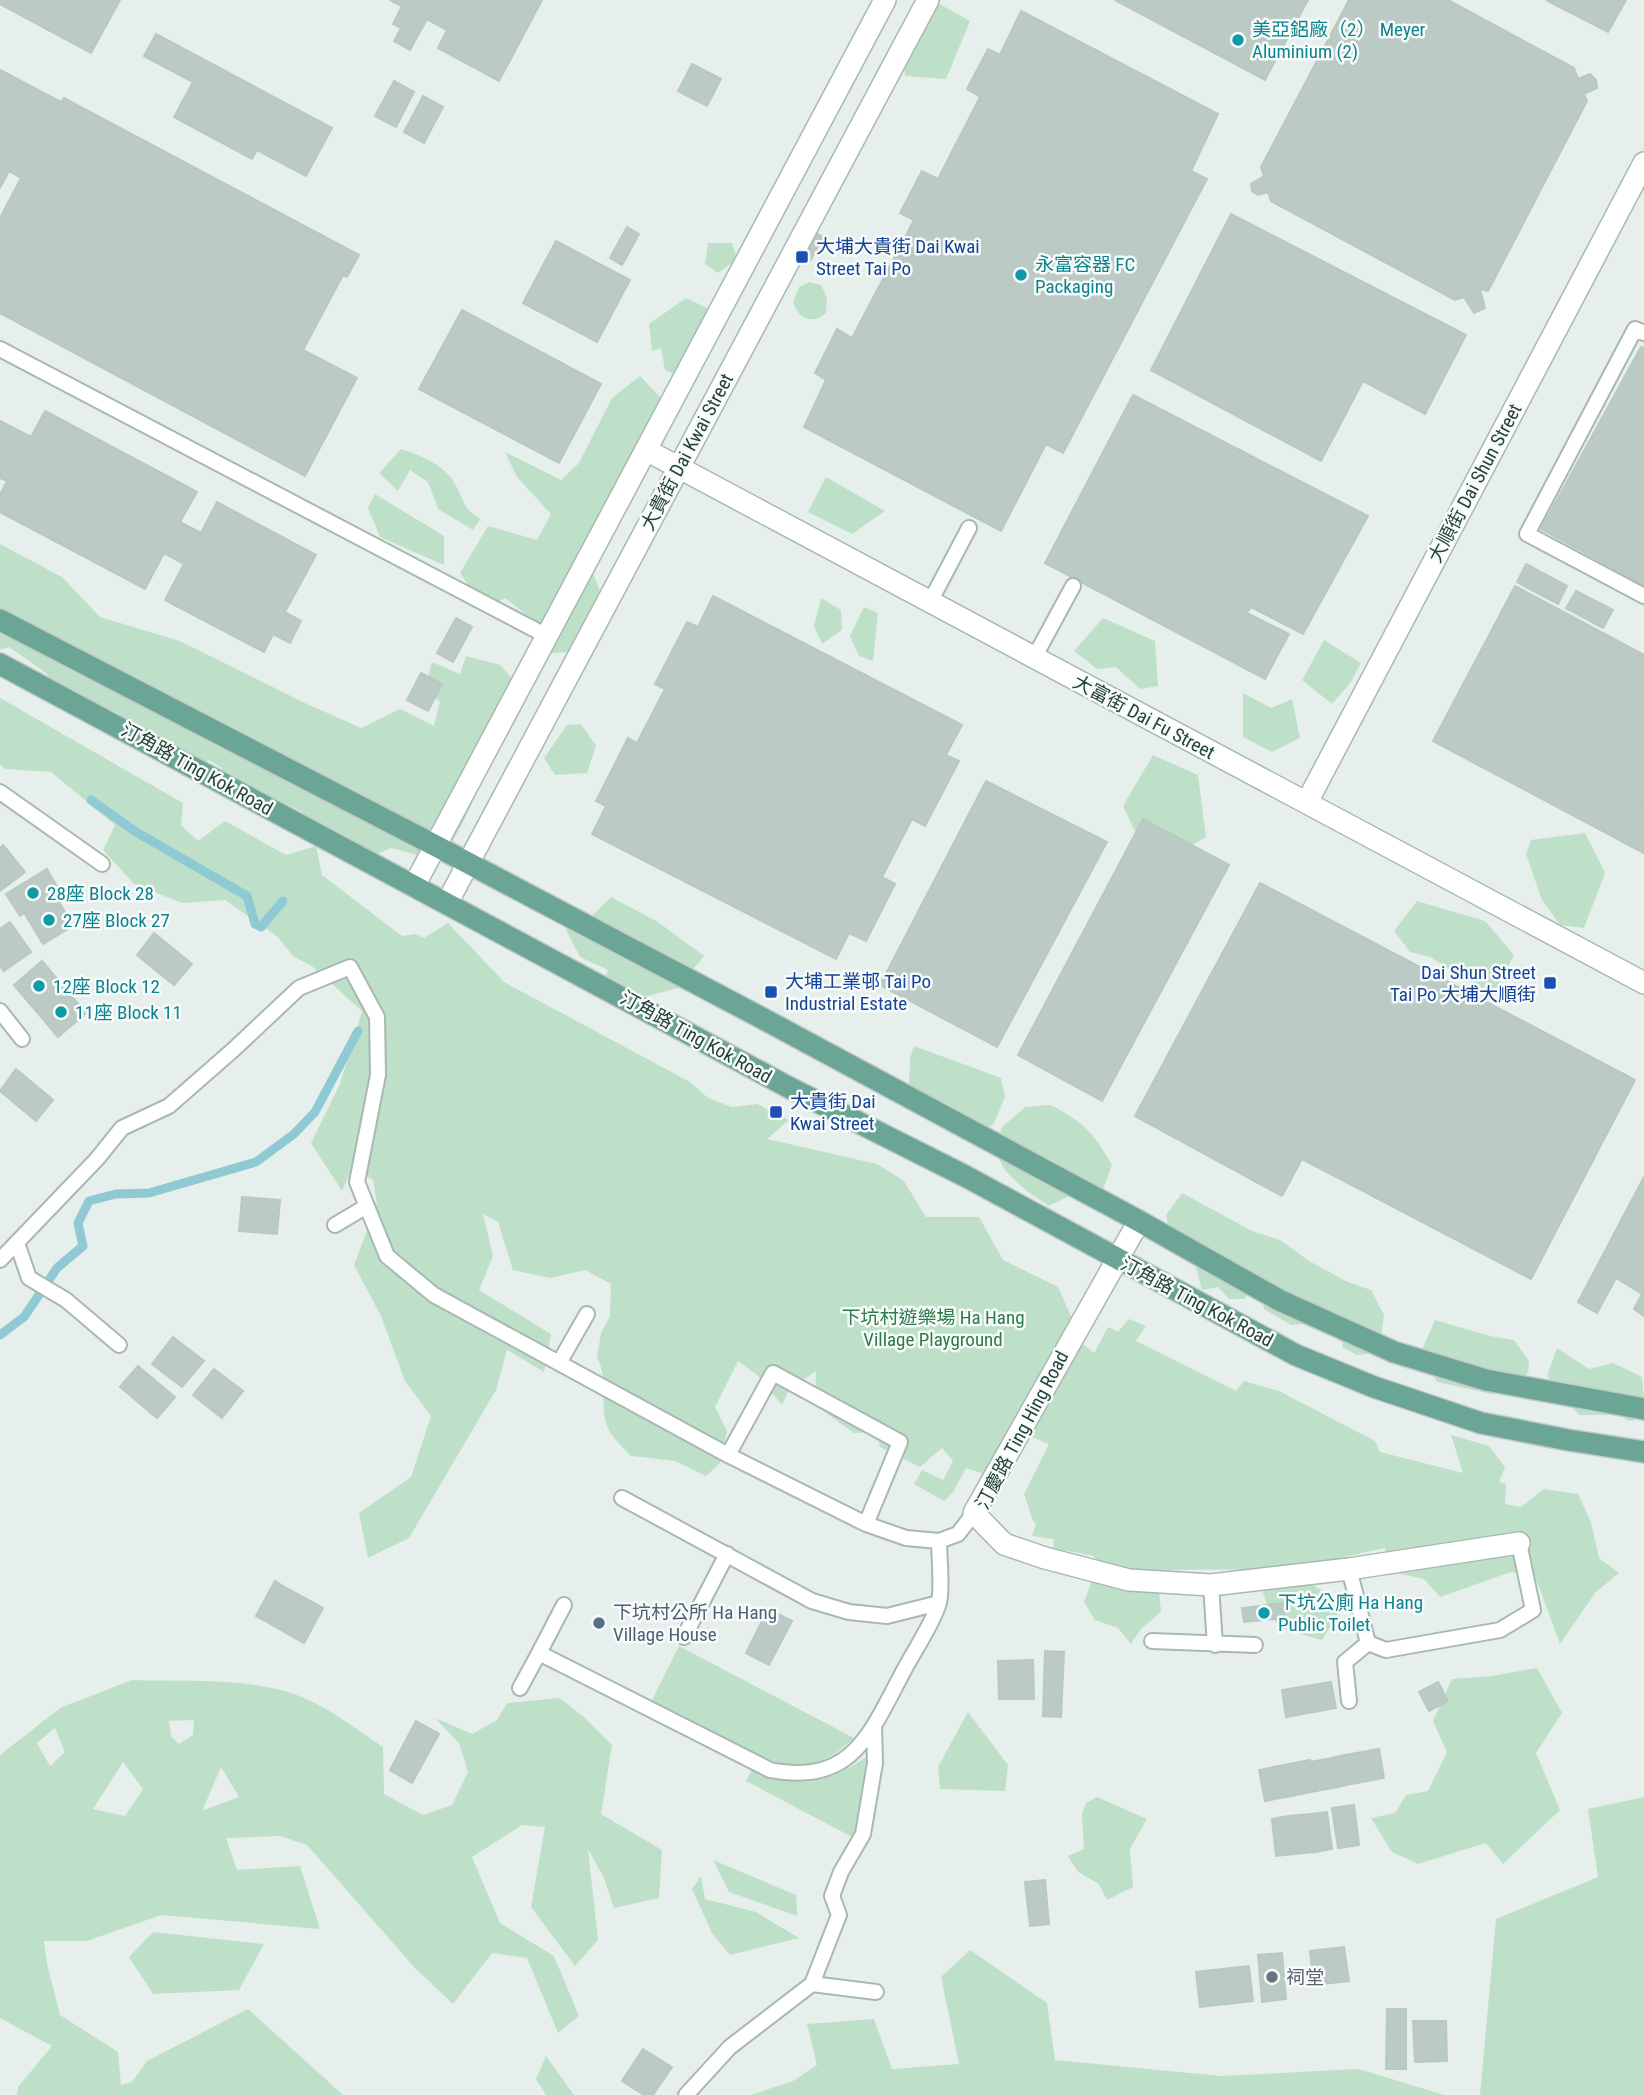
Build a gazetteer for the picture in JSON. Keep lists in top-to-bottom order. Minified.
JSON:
{"streets":{"main road":["汀角路 Ting Kok Road"],"street":["大貴街 Dai Kwai Street","大順街 Dai Shun Street","大富街 Dai Fu Street","汀慶路 Ting Hing Road"]},"crossings":[["大貴街 Dai Kwai Street","大富街 Dai Fu Street"],["大貴街 Dai Kwai Street","汀角路 Ting Kok Road"],["大順街 Dai Shun Street","大富街 Dai Fu Street"],["汀角路 Ting Kok Road","汀慶路 Ting Hing Road"]],"parks":["下坑村遊樂場 Ha Hang Village Playground"],"places":{"other":["美亞鋁廠（2） Meyer Aluminium (2)","永富容器 FC Packaging","28座 Block 28","27座 Block 27","12座 Block 12","11座 Block 11","下坑公廁 Ha Hang Public Toilet","下坑村公所 Ha Hang Village House","祠堂"],"transit":["大埔大貴街 Dai Kwai Street Tai Po","Dai Shun Street Tai Po 大埔大順街","大埔工業邨 Tai Po Industrial Estate","大貴街 Dai Kwai Street"]}}
